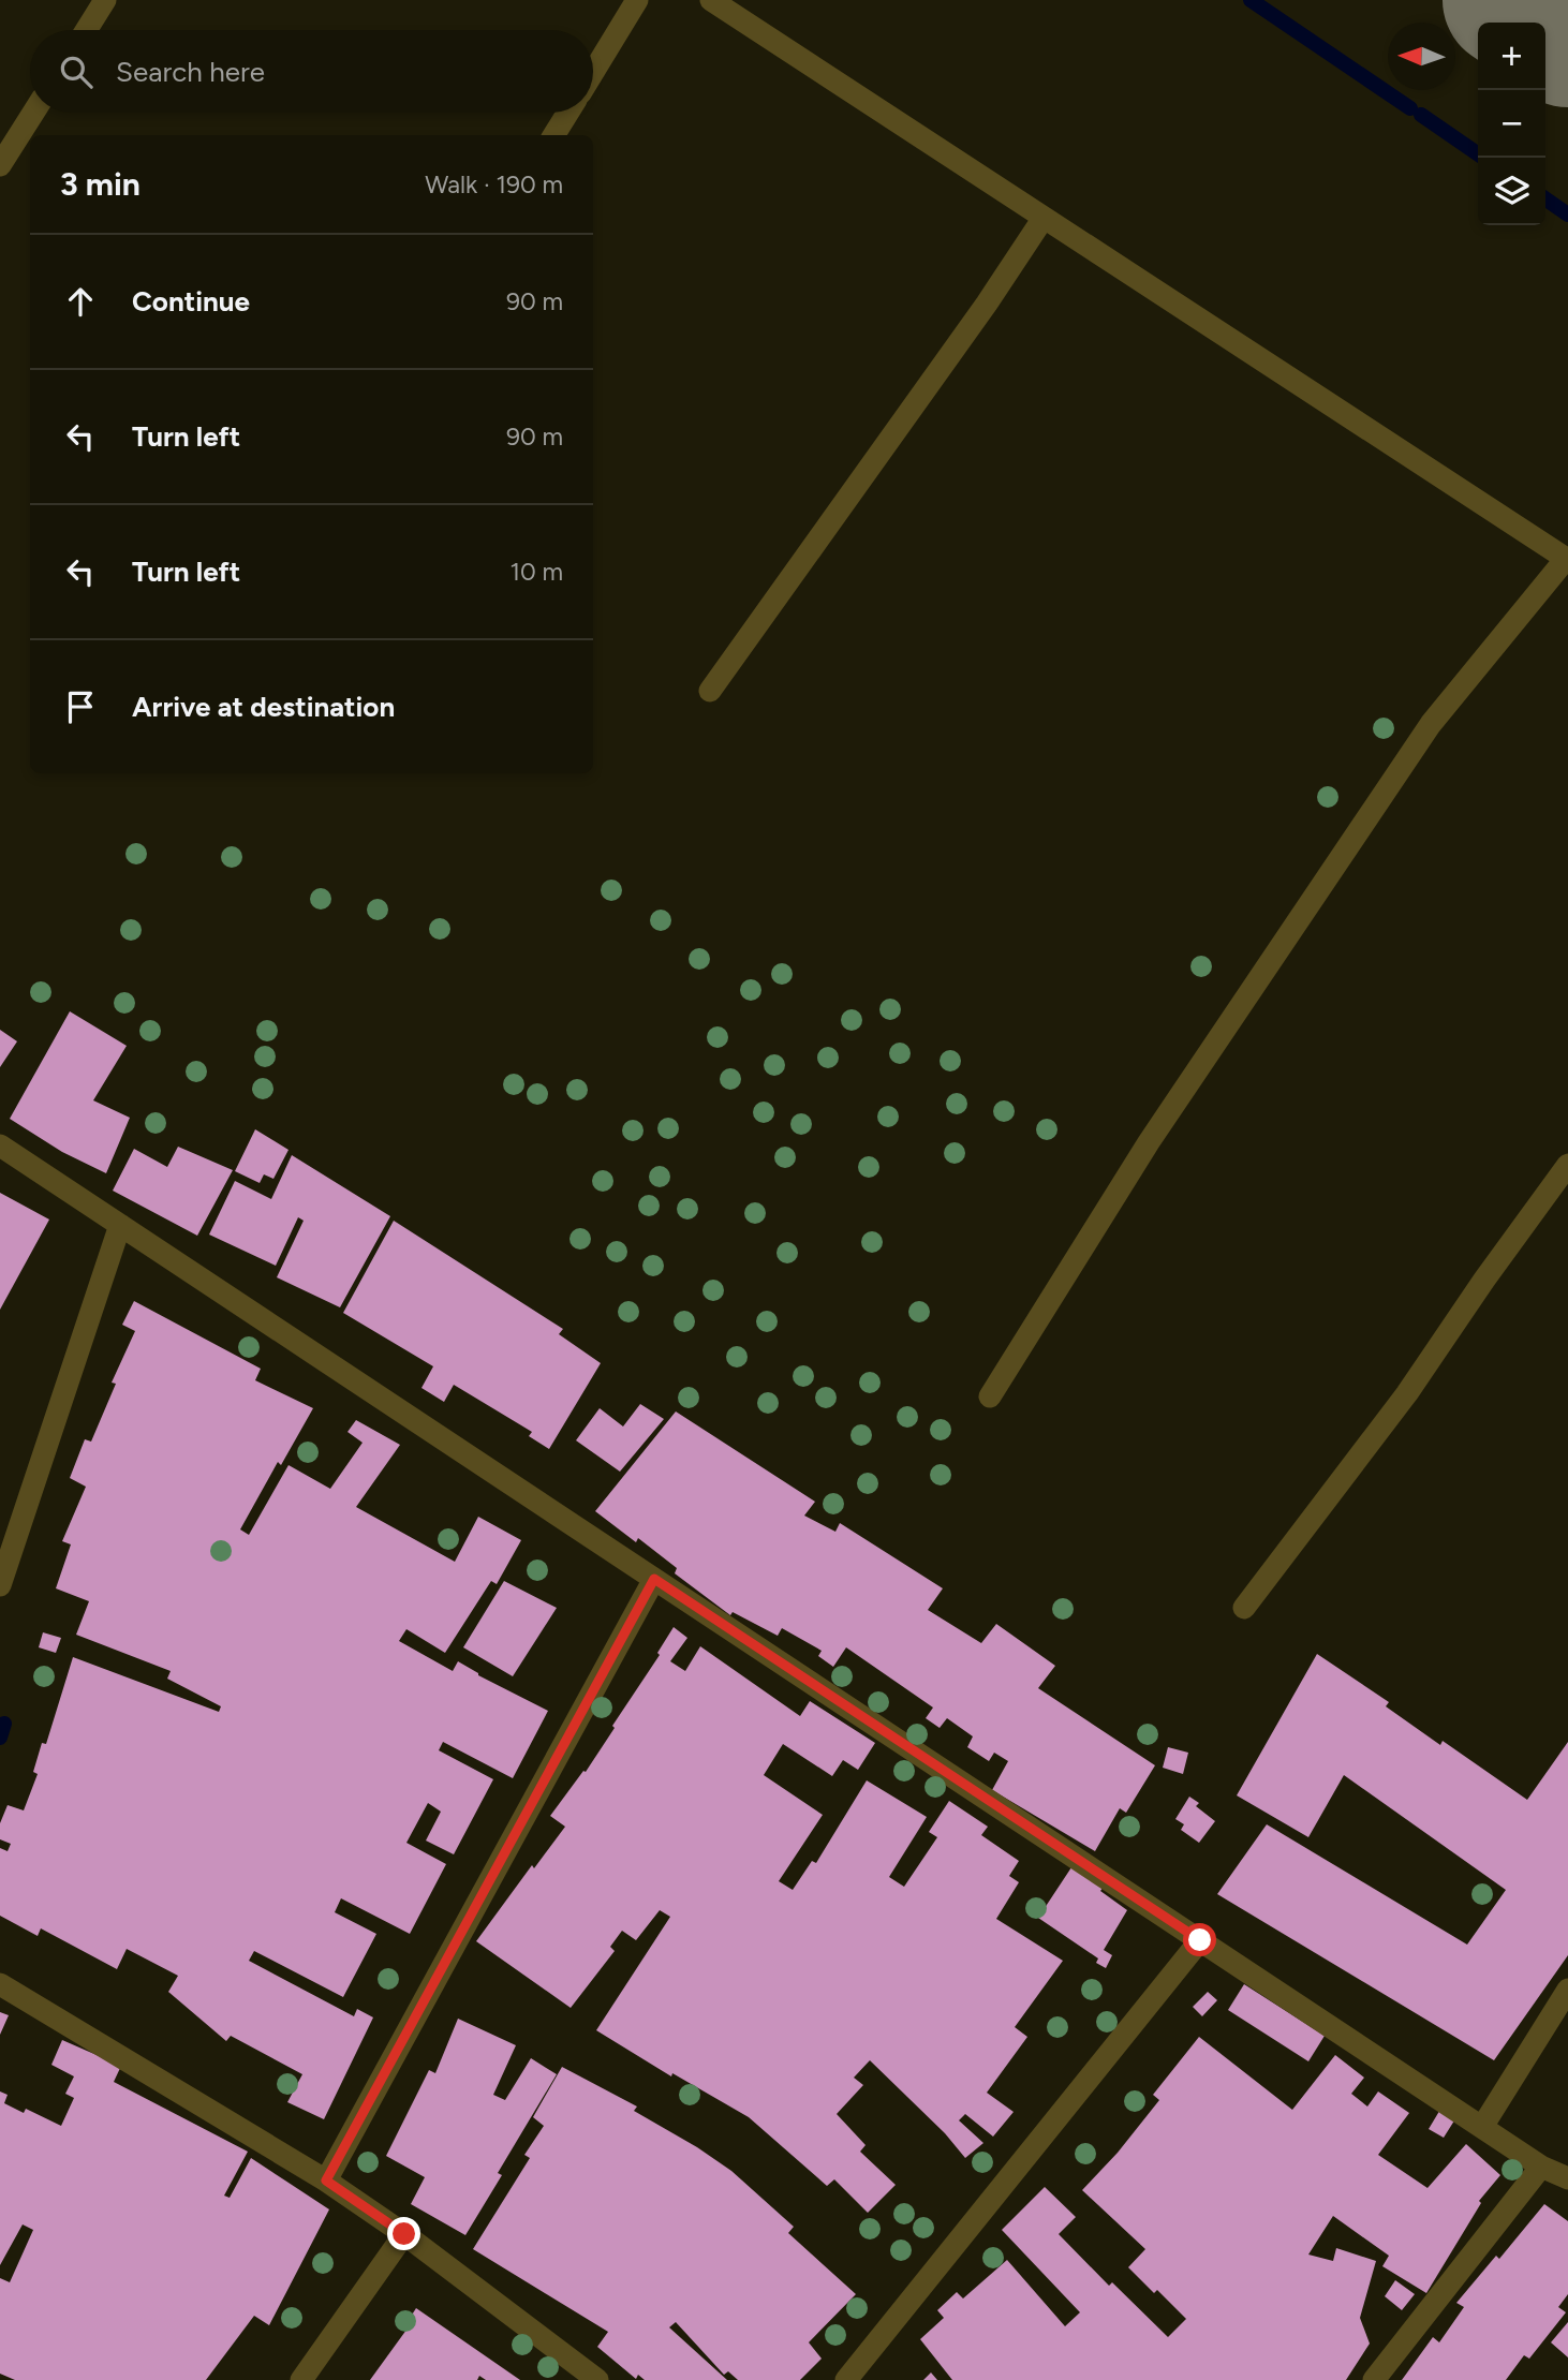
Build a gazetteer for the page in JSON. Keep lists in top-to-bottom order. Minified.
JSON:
{"north":"left","page":{"map_buttons":["+","−"],"search":"Search here","heading":["3 min","Walk · 190 m"],"list":[["Continue","90 m"],["Turn left","90 m"],["Turn left","10 m"],"Arrive at destination"]}}
